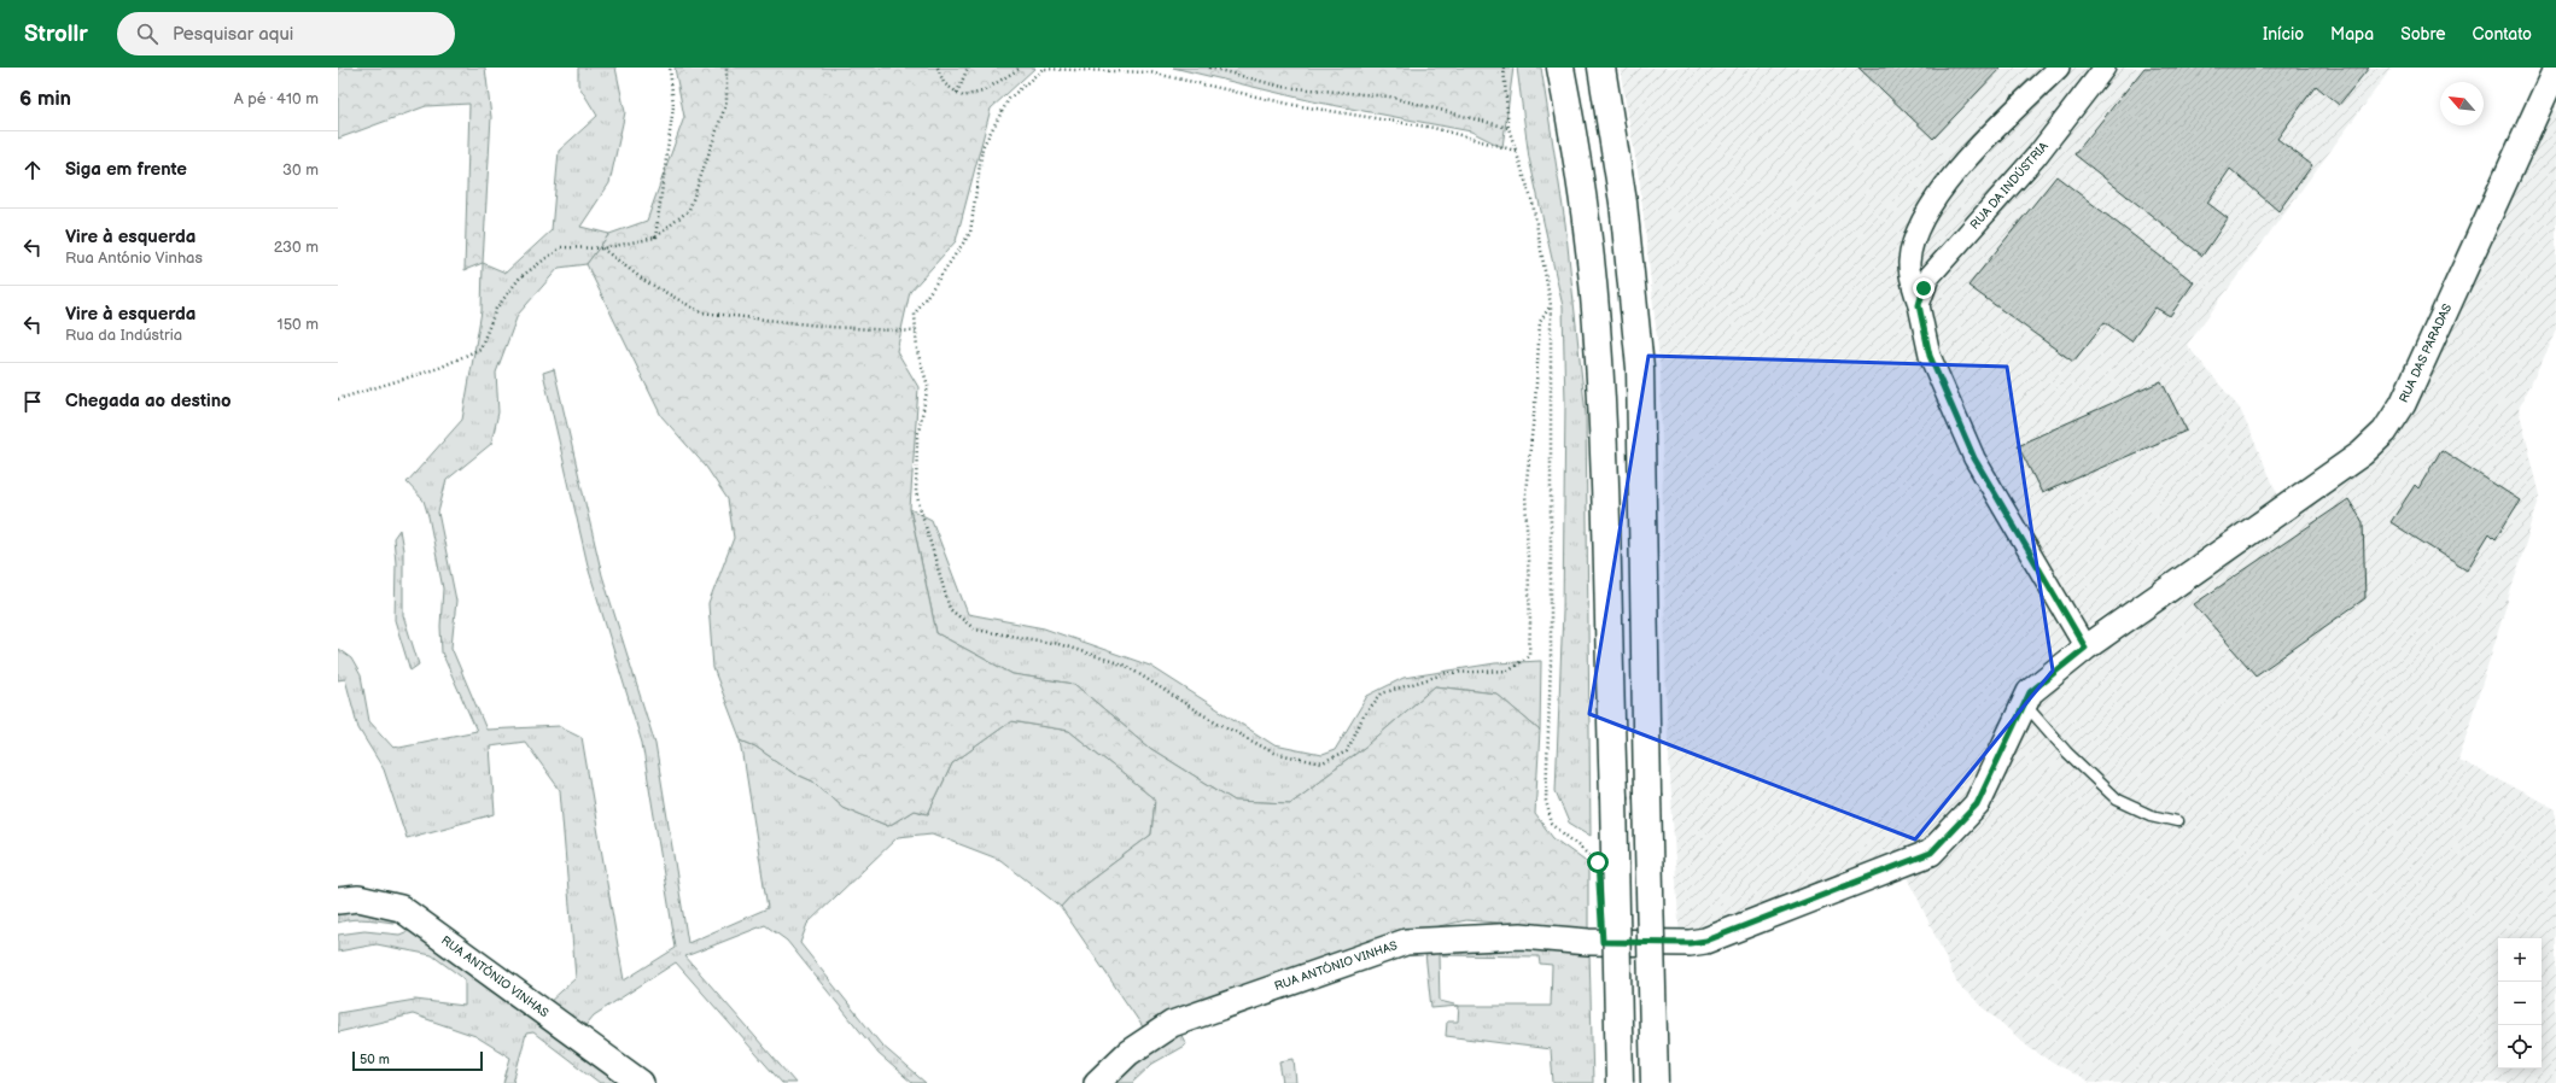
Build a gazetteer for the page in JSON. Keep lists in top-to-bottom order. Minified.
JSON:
{"streets":{"street":["RUA DA INDÚSTRIA","RUA DAS PARADAS","RUA ANTÓNIO VINHAS"]},"crossings":[["RUA DAS PARADAS","RUA ANTÓNIO VINHAS"]],"scale_bar":"50 m","north":"top left","page":{"header":"Strollr","search":"Pesquisar aqui","nav":["Início","Mapa","Sobre","Contato"],"heading":["6 min","A pé · 410 m"],"list":[["Siga em frente","30 m"],["Vire à esquerda","Rua António Vinhas","230 m"],["Vire à esquerda","Rua da Indústria","150 m"],"Chegada ao destino"],"map_buttons":["+","−"],"scale":"50 m"}}
